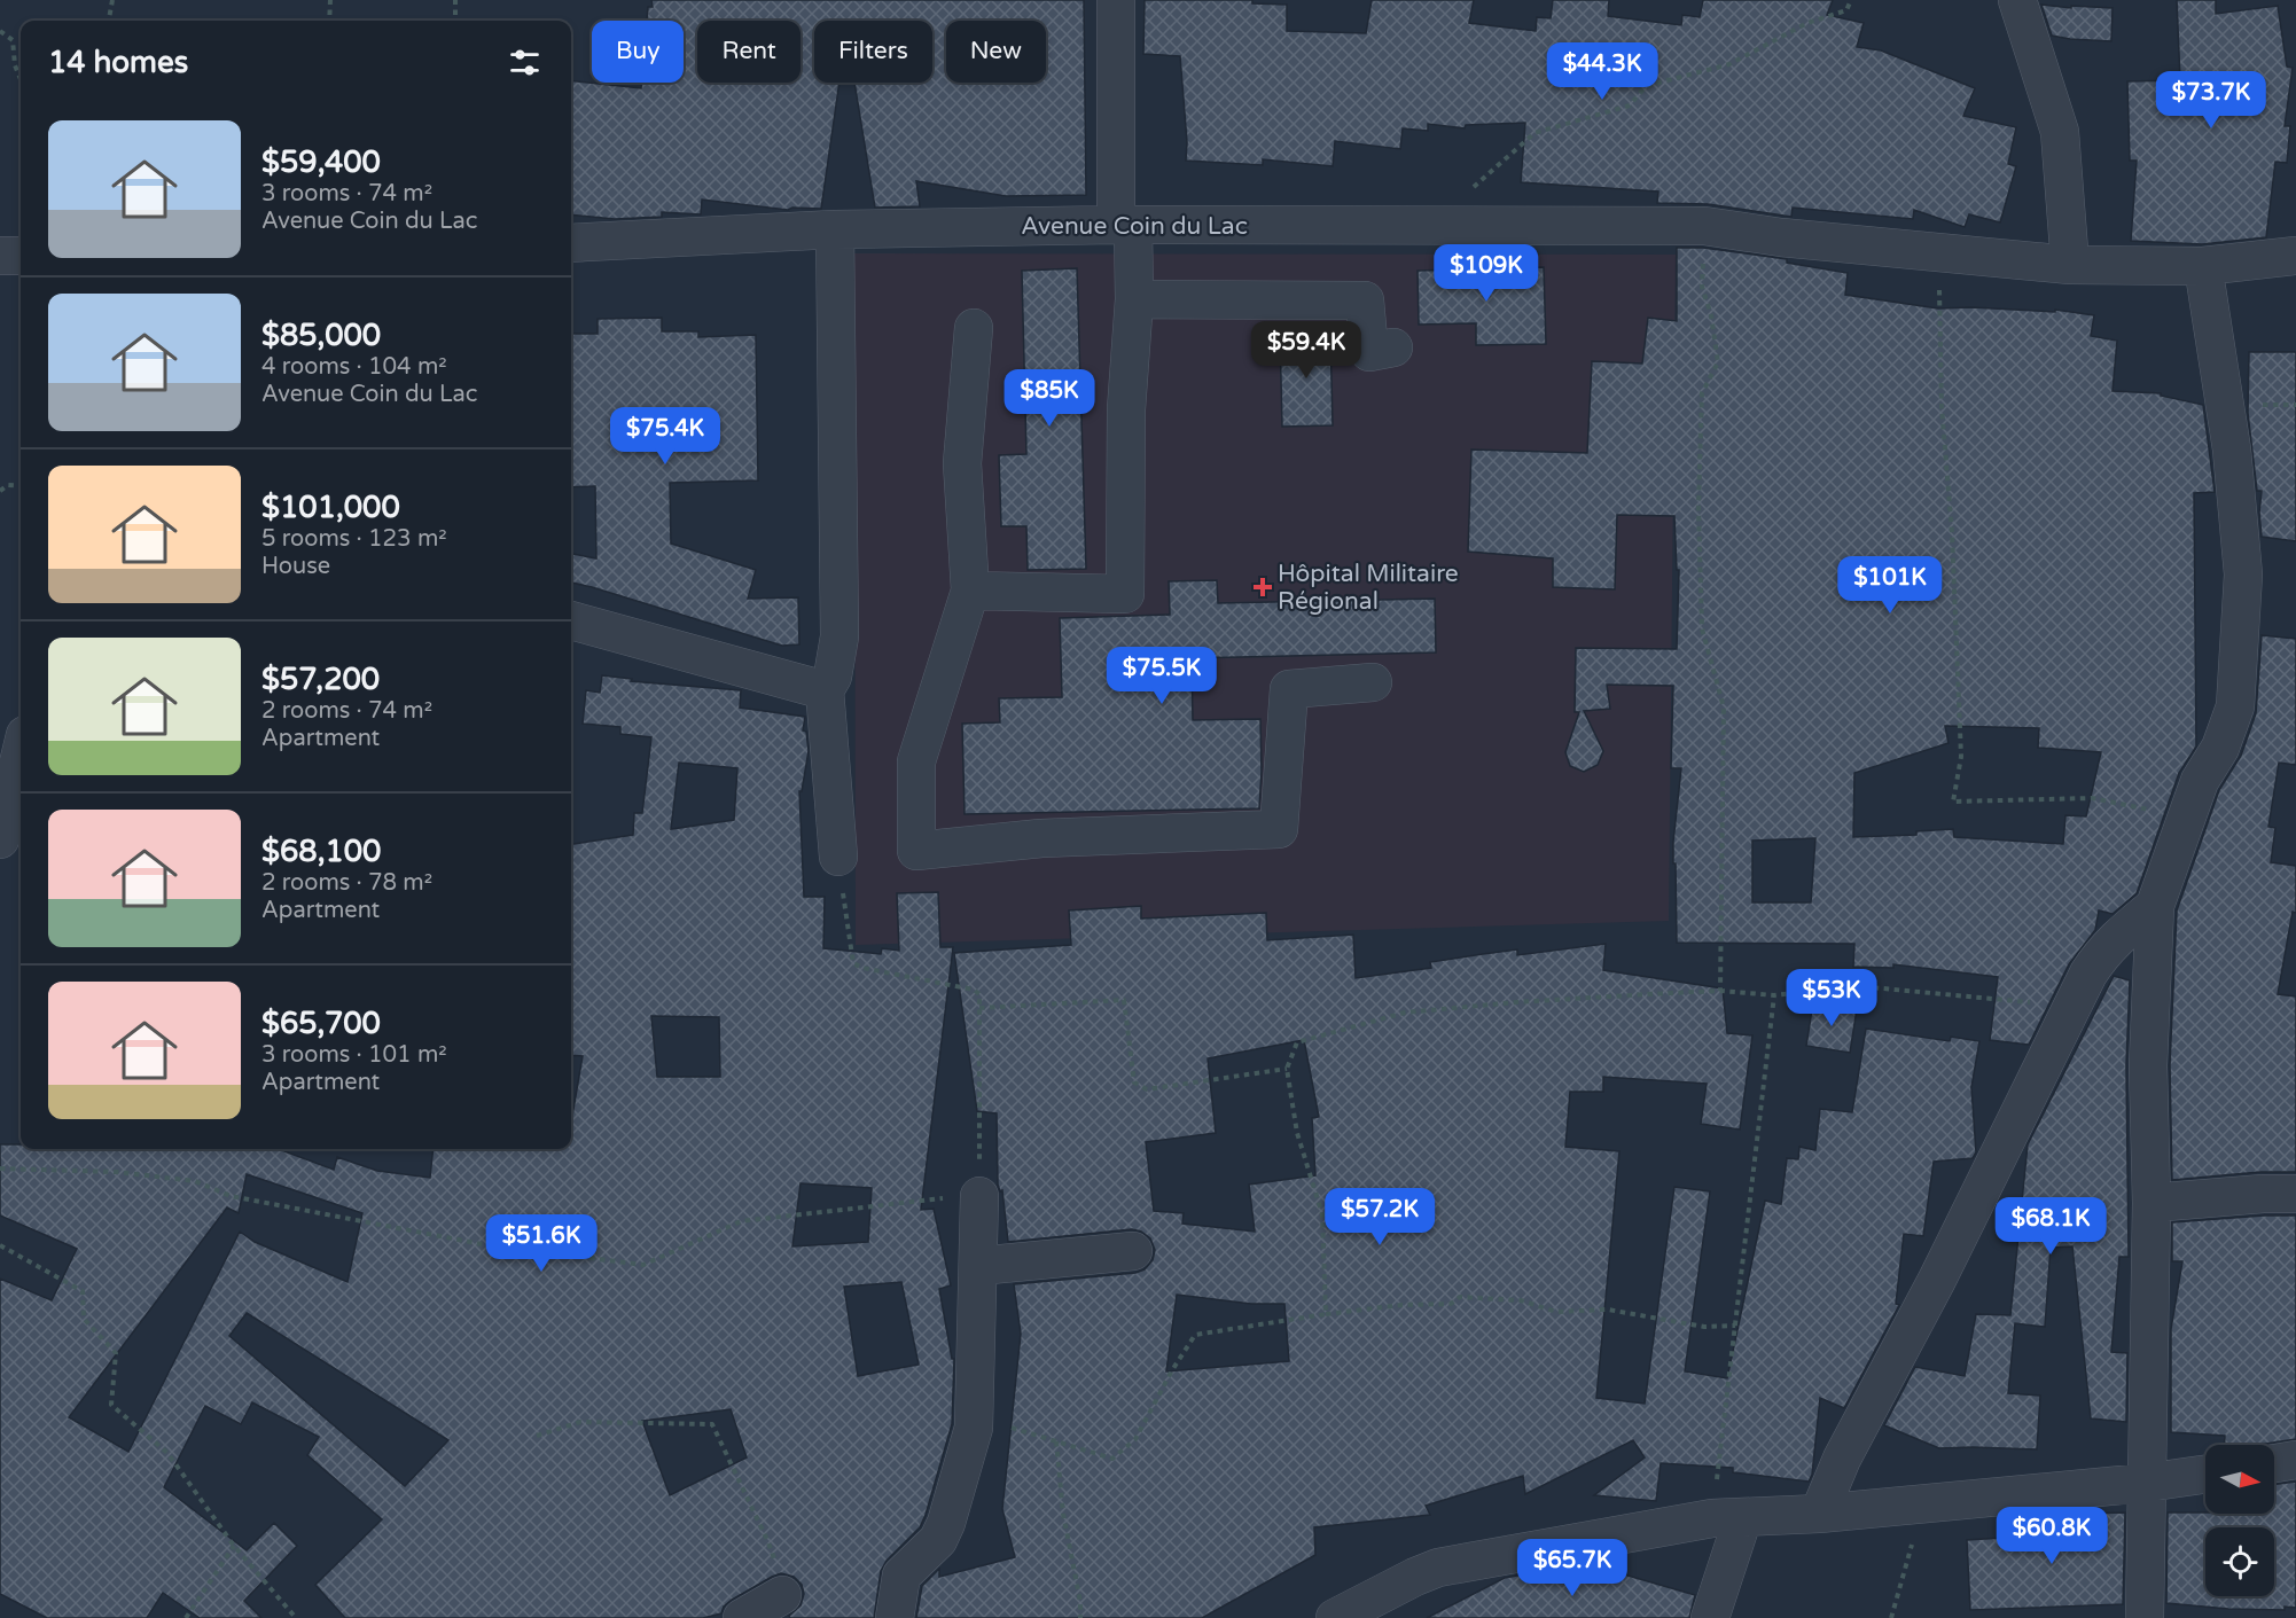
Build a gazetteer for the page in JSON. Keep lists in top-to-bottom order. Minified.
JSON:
{"streets":{"street":["Avenue Coin du Lac"]},"places":{"health":["Hôpital Militaire Régional"]},"north":"right","page":{"chip":["Buy","Rent","Filters","New"],"heading":"14 homes","price":["$44.3K","$73.7K","$109K","$59.4K","$85K","$75.4K","$101K","$75.5K","$53K","$57.2K","$68.1K","$51.6K","$60.8K","$65.7K"],"list":[{"name":"$59,400","note":"3 rooms · 74 m² · Avenue Coin du Lac"},{"name":"$85,000","note":"4 rooms · 104 m² · Avenue Coin du Lac"},{"name":"$101,000","note":"5 rooms · 123 m² · House"},{"name":"$57,200","note":"2 rooms · 74 m² · Apartment"},{"name":"$68,100","note":"2 rooms · 78 m² · Apartment"},{"name":"$65,700","note":"3 rooms · 101 m² · Apartment"}]}}
